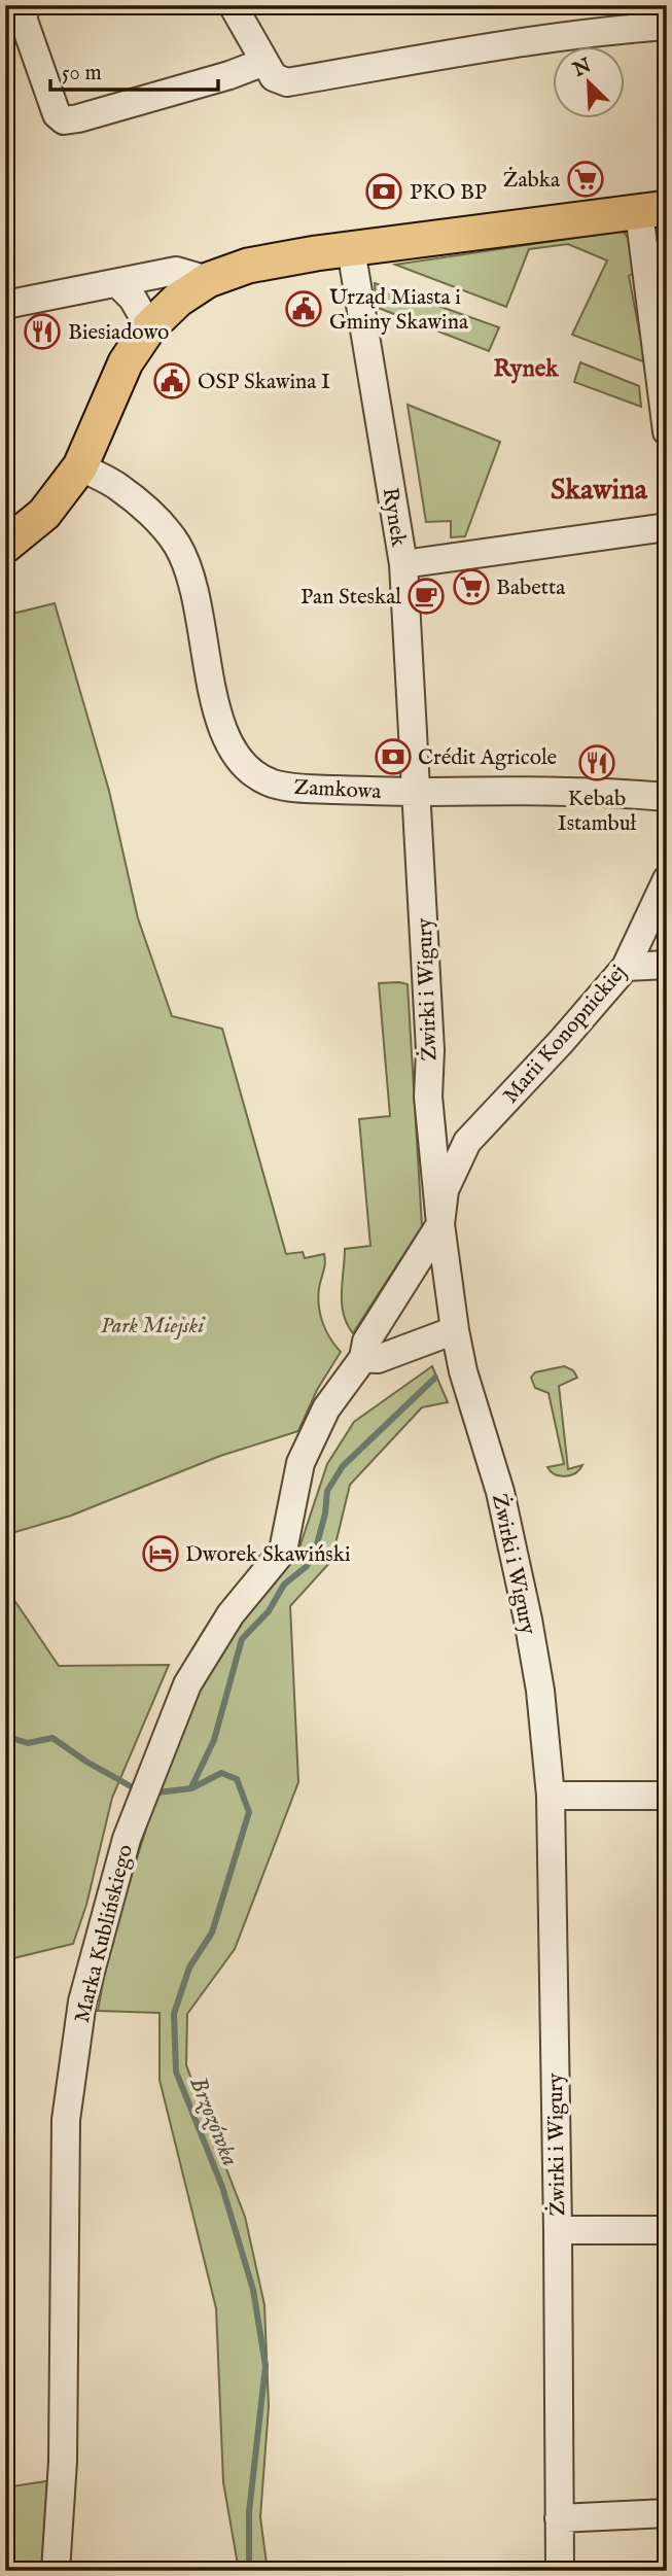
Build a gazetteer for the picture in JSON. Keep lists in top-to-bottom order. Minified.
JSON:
{"streets":{"street":["Rynek","Zamkowa","Żwirki i Wigury","Marii Konopnickiej","Marka Kublińskiego"]},"crossings":[["Rynek","Żwirki i Wigury"],["Zamkowa","Żwirki i Wigury"],["Żwirki i Wigury","Marii Konopnickiej"],["Żwirki i Wigury","Marka Kublińskiego"],["Marii Konopnickiej","Marka Kublińskiego"]],"districts":["Rynek","Skawina"],"water":["Brzozówka"],"parks":["Park Miejski"],"places":{"supermarket":["Żabka","Babetta"],"bank":["PKO BP","Crédit Agricole"],"public building":["Urząd Miasta i Gminy Skawina","OSP Skawina I"],"restaurant":["Biesiadowo","Kebab Istambuł"],"cafe":["Pan Steskal"],"hotel":["Dworek Skawiński"]},"scale_bar":"50 m","north":"top left"}
